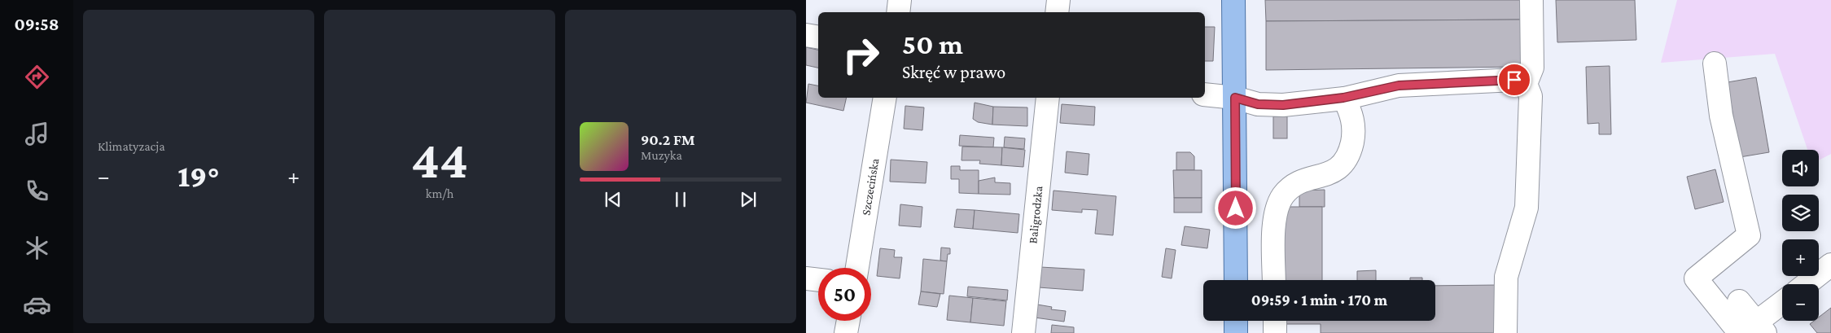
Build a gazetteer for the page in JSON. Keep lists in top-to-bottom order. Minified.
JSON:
{"streets":{"street":["Szczecińska","Baligrodzka"]},"page":{"tabs":"09:58","tile":["Klimatyzacja",["44","km/h"]],"turn":["50 m","Skręć w prawo"],"song":["90.2 FM","Muzyka"],"map_buttons":["+","−"],"heat":["−","19°","+"],"limit":"50","trip":"09:59 · 1 min · 170 m"}}
